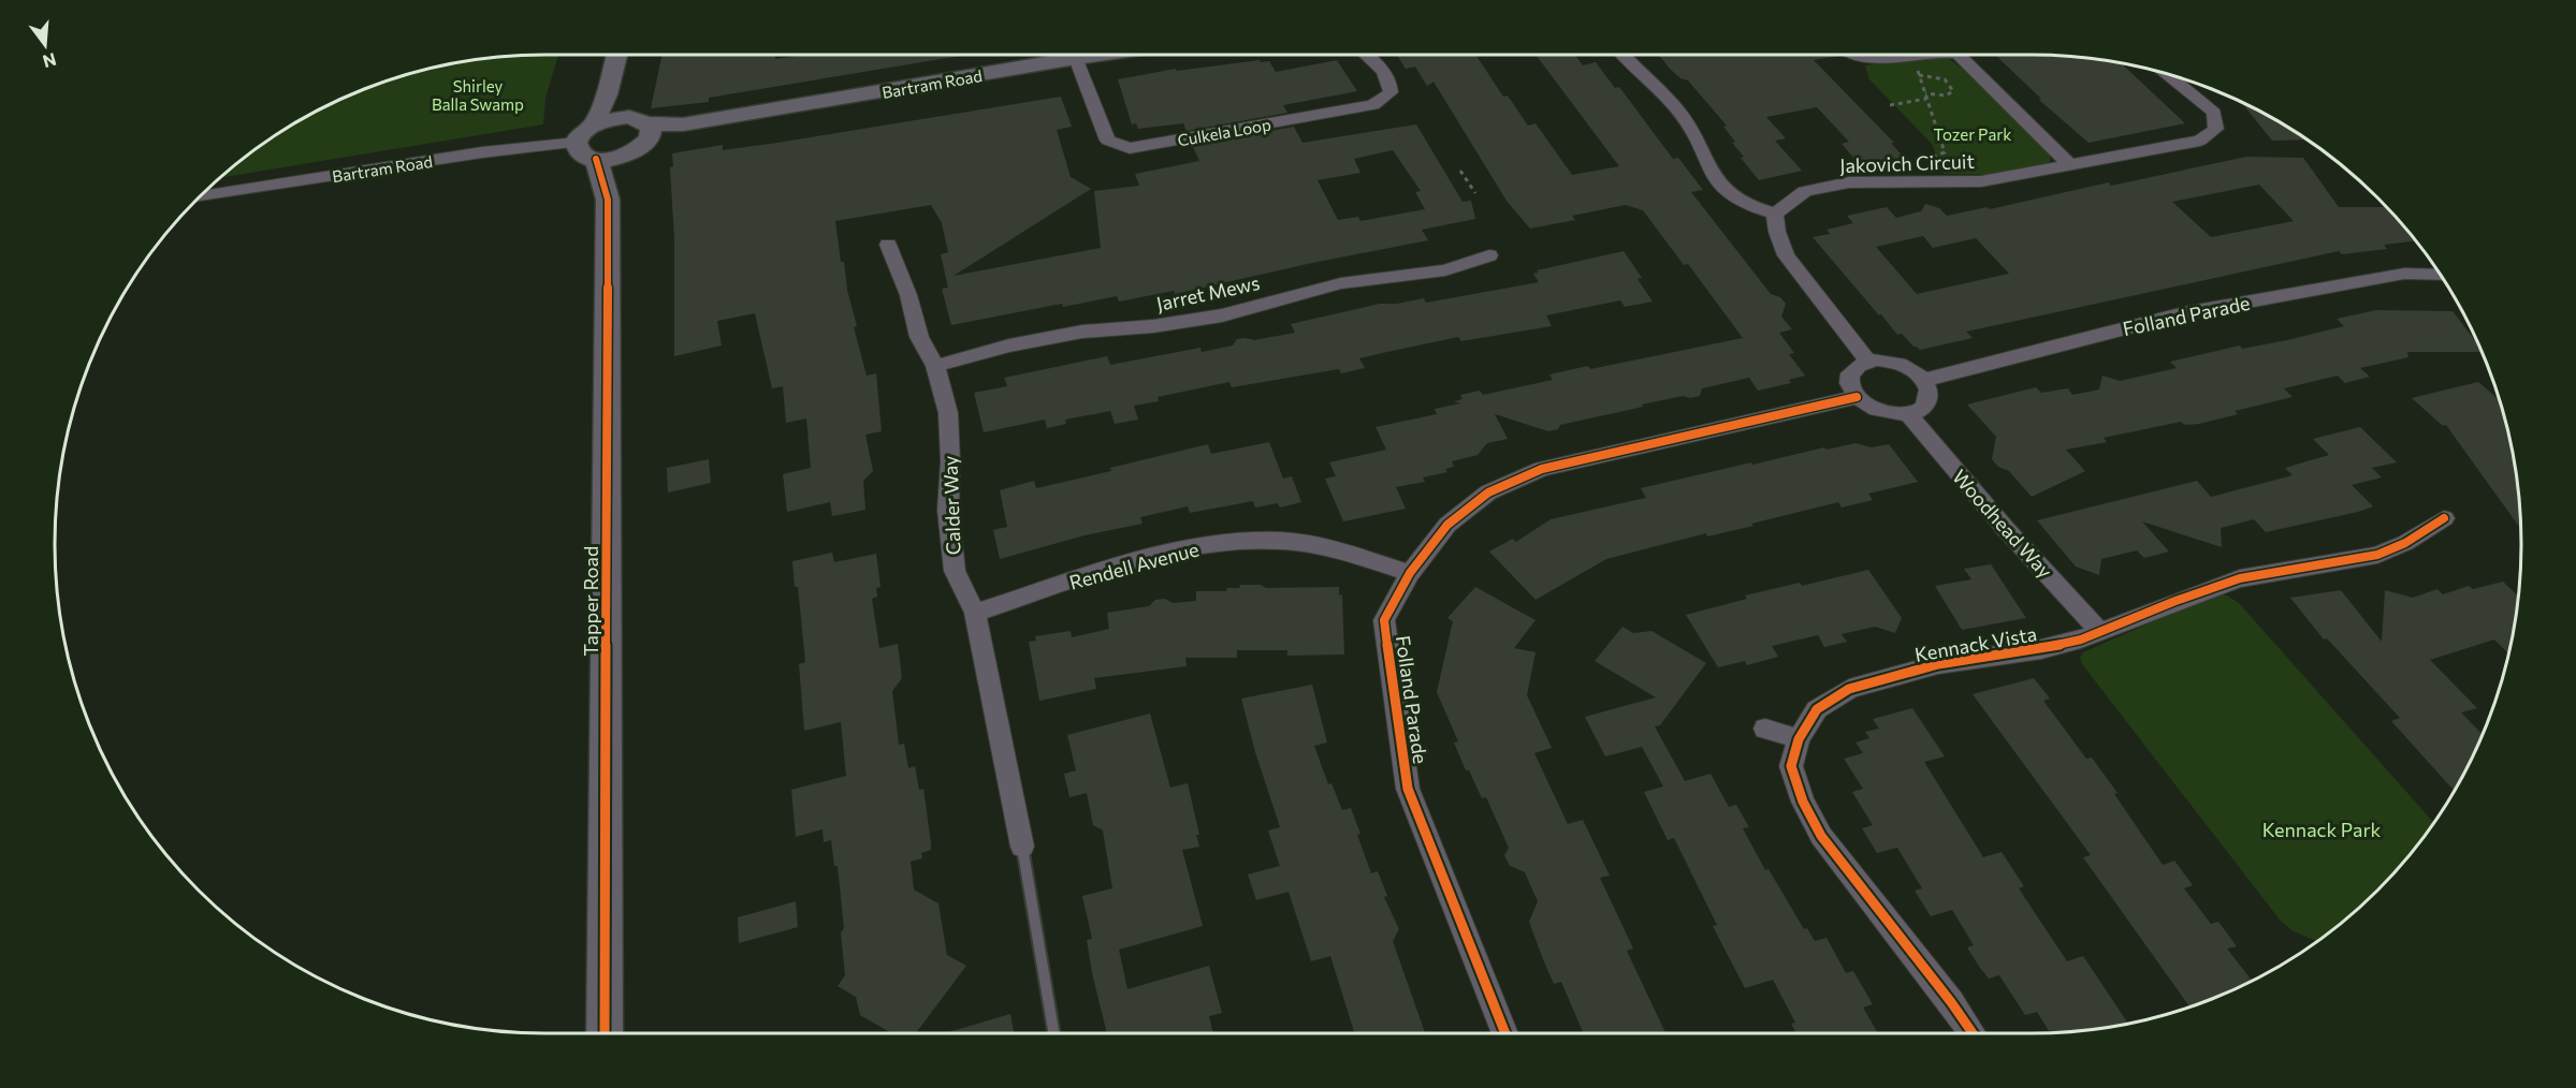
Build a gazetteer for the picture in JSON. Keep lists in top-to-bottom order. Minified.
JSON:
{"streets":{"street":["Bartram Road","Culkela Loop","Jakovich Circuit","Jarret Mews","Folland Parade","Calder Way","Woodhead Way","Rendell Avenue","Tapper Road","Kennack Vista"]},"crossings":[["Bartram Road","Culkela Loop"],["Bartram Road","Tapper Road"],["Jarret Mews","Calder Way"],["Folland Parade","Woodhead Way"],["Folland Parade","Rendell Avenue"],["Calder Way","Rendell Avenue"],["Woodhead Way","Kennack Vista"]],"parks":["Shirley Balla Swamp","Tozer Park","Kennack Park"],"north":"bottom"}
